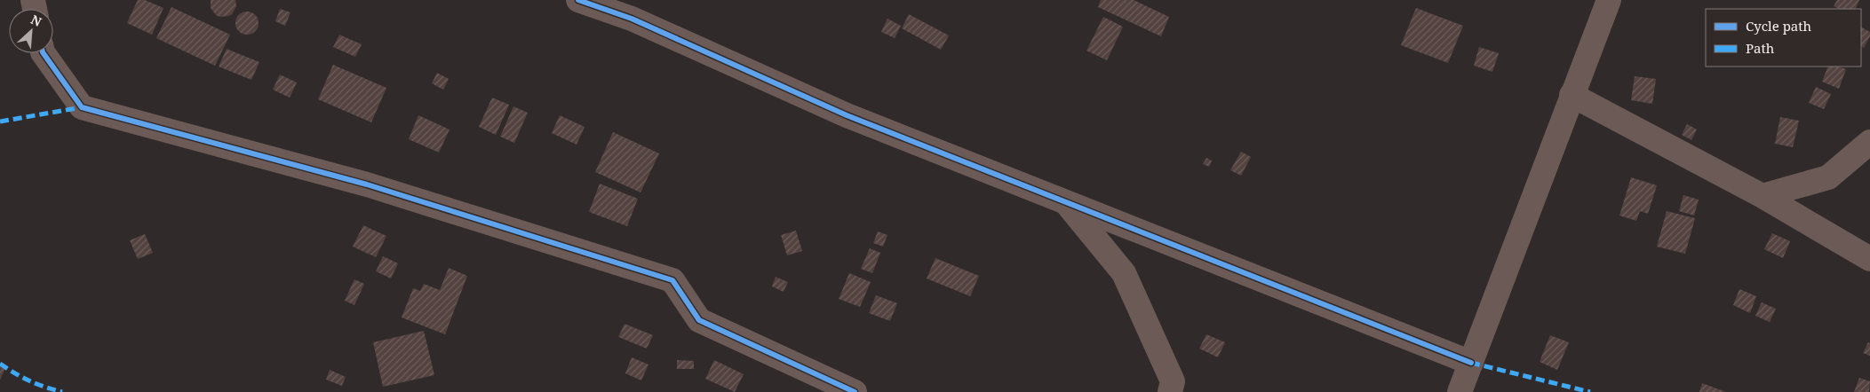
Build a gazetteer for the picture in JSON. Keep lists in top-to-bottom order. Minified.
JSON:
{"legend":["Cycle path","Path"],"north":"top right"}
